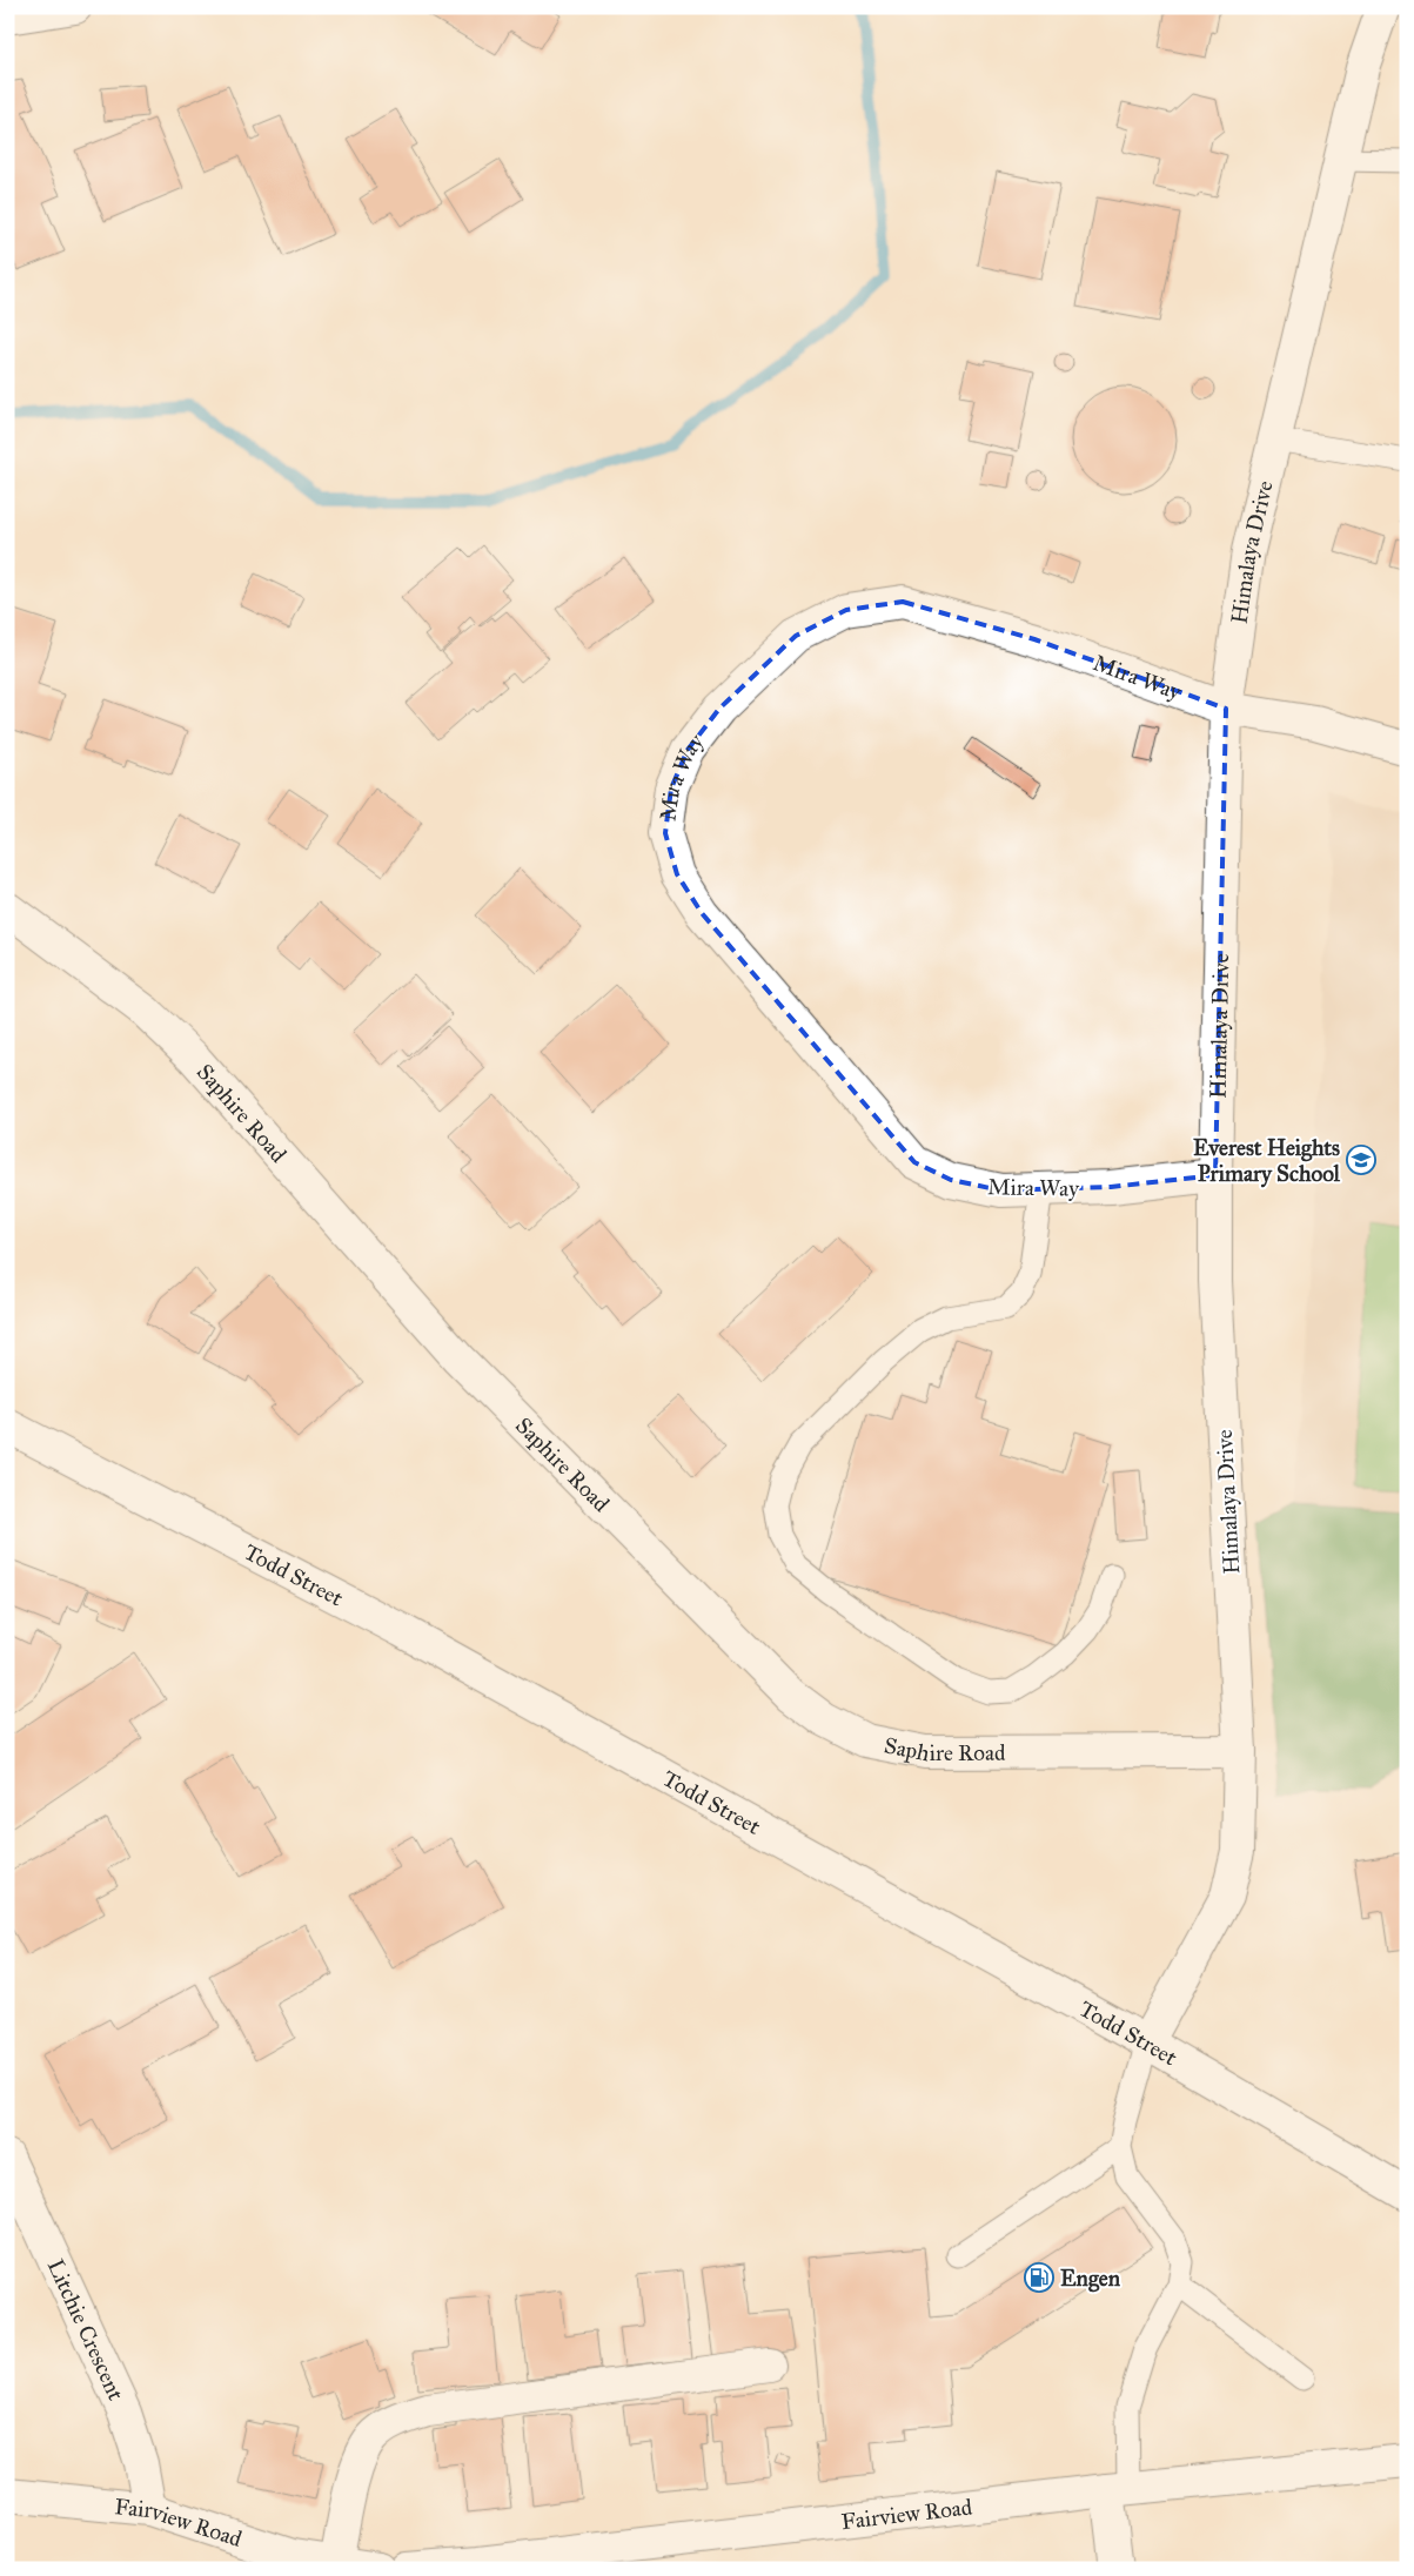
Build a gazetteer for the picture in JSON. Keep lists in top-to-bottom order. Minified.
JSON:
{"streets":{"street":["Himalaya Drive","Mira Way","Saphire Road","Todd Street","Litchie Crescent","Fairview Road"]},"crossings":[["Himalaya Drive","Mira Way"],["Himalaya Drive","Saphire Road"],["Himalaya Drive","Todd Street"],["Litchie Crescent","Fairview Road"]],"places":{"school or university":["Everest Heights Primary School"],"fuel station":["Engen"]}}
